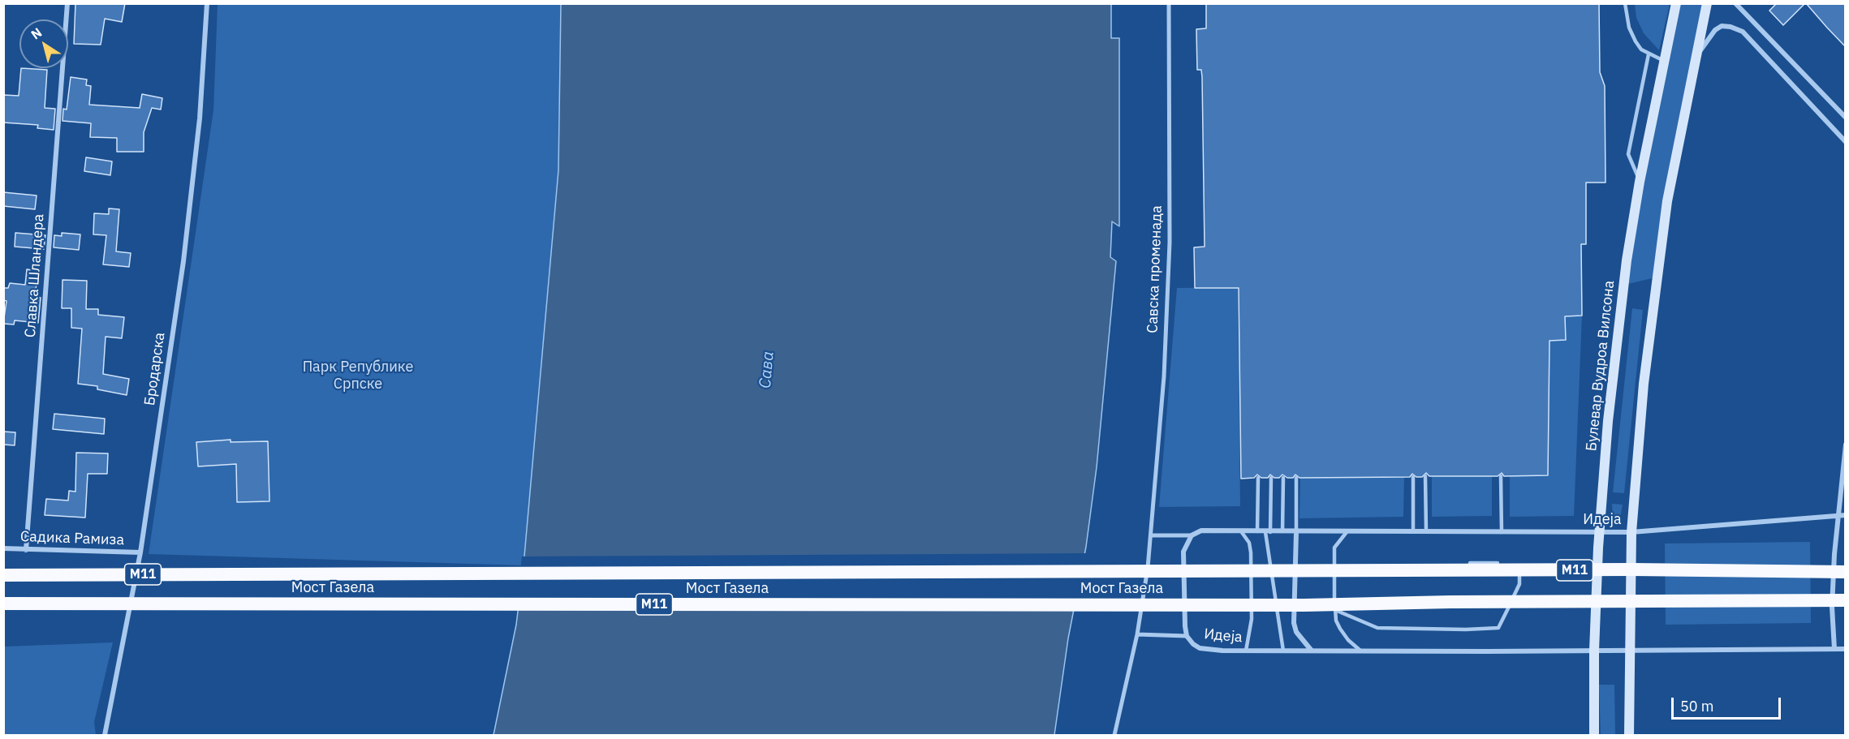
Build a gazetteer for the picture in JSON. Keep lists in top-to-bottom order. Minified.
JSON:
{"streets":{"highway":["M11","Мост Газела"],"main road":["Булевар Вудроа Вилсона"],"street":["Савска променада","Славка Шландера","Бродарска","Идеја","Садика Рамиза"]},"crossings":[["Славка Шландера","Садика Рамиза"],["Булевар Вудроа Вилсона","Идеја"],["Бродарска","Садика Рамиза"]],"water":["Сава"],"parks":["Парк Републике Српске"],"scale_bar":"50 m","north":"top left"}
